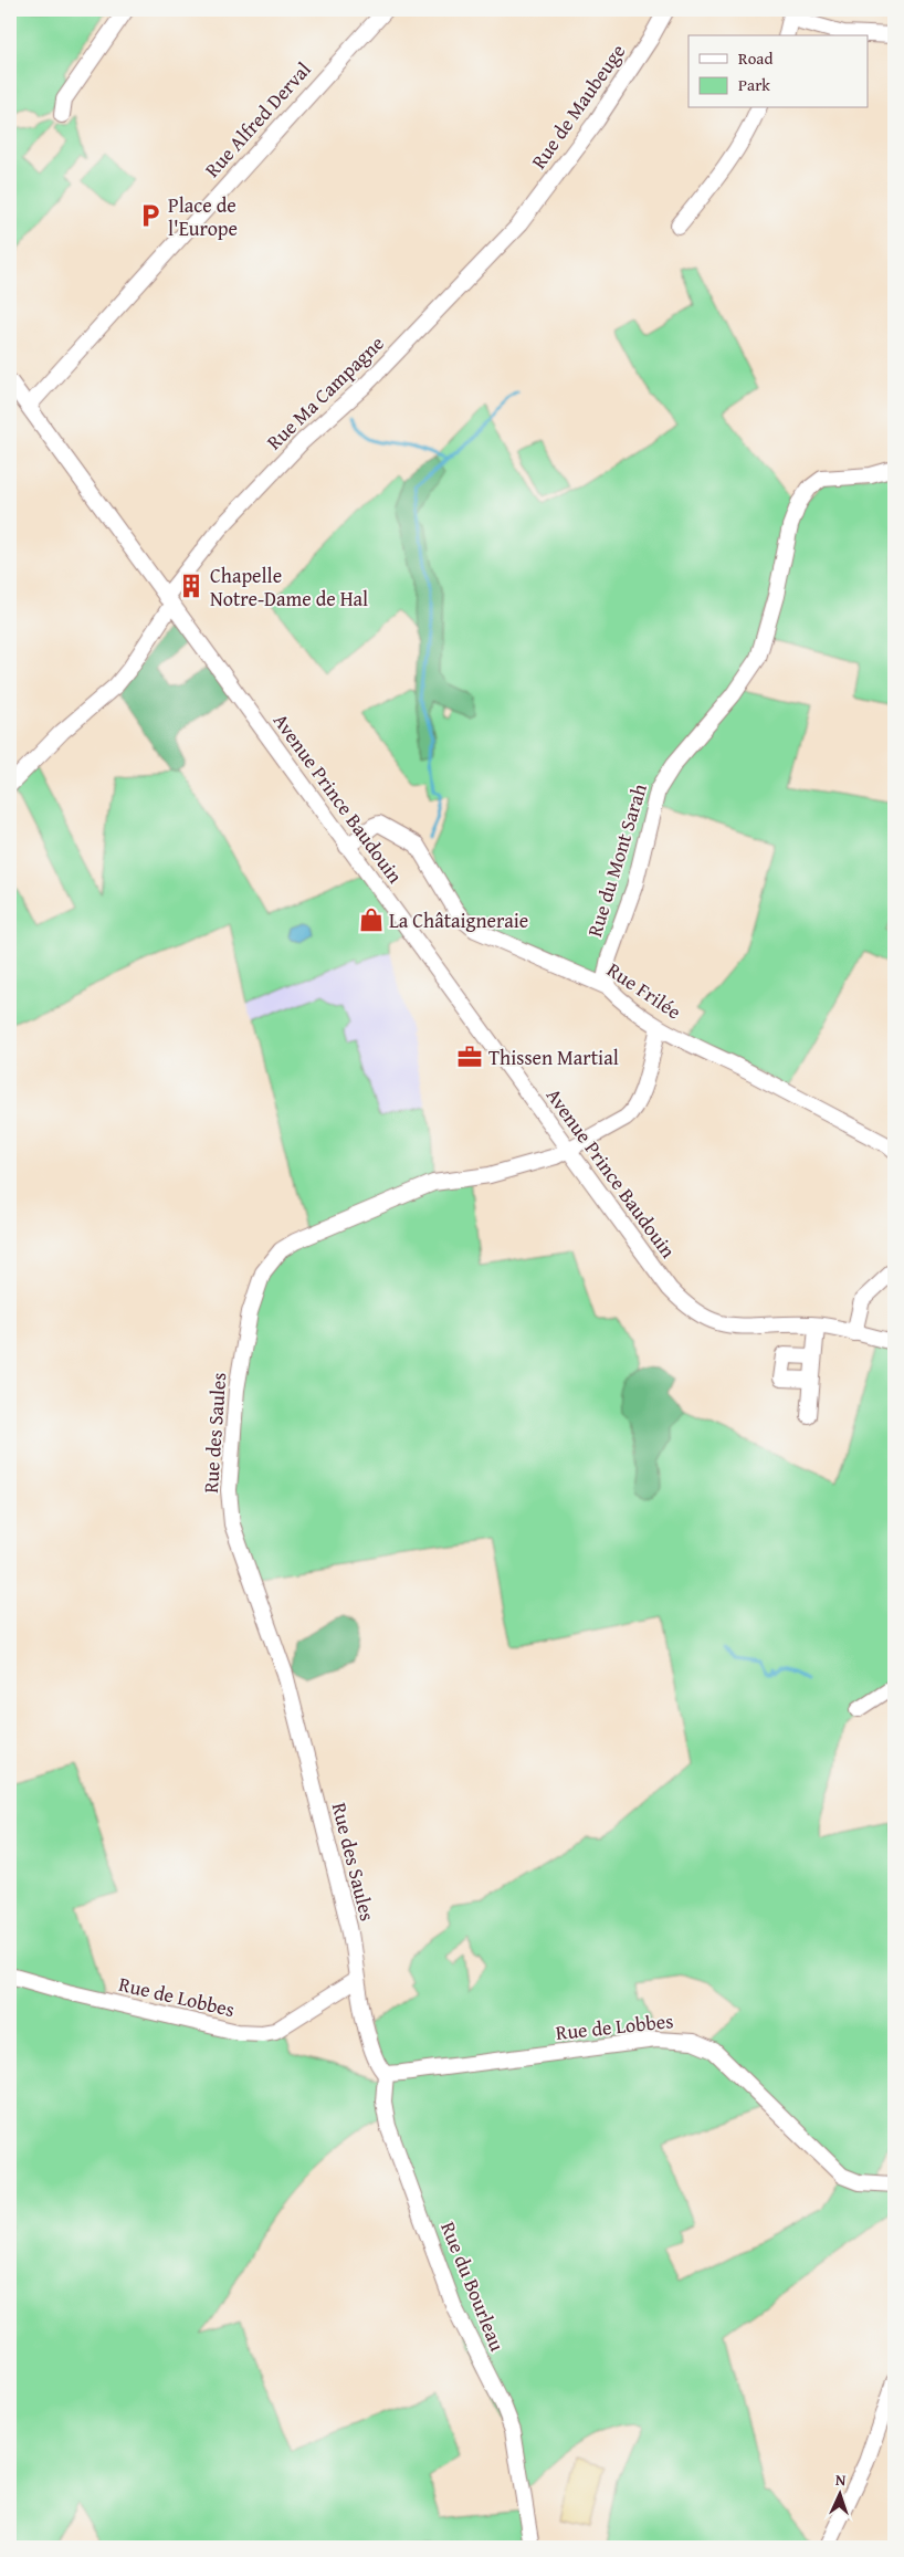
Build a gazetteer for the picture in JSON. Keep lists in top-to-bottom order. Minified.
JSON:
{"streets":{"street":["Rue de Maubeuge","Rue Alfred Derval","Rue Ma Campagne","Avenue Prince Baudouin","Rue du Mont Sarah","Rue Frilée","Rue des Saules","Rue de Lobbes","Rue du Bourleau"]},"crossings":[["Rue de Maubeuge","Rue Ma Campagne"],["Rue Alfred Derval","Avenue Prince Baudouin"],["Rue Ma Campagne","Avenue Prince Baudouin"],["Avenue Prince Baudouin","Rue Frilée"],["Avenue Prince Baudouin","Rue des Saules"],["Rue du Mont Sarah","Rue Frilée"],["Rue Frilée","Rue des Saules"],["Rue des Saules","Rue de Lobbes"],["Rue des Saules","Rue du Bourleau"],["Rue de Lobbes","Rue du Bourleau"]],"places":{"parking":["Place de l'Europe"],"building":["Chapelle Notre-Dame de Hal"],"shop":["La Châtaigneraie"],"office":["Thissen Martial"]},"legend":["Road","Park"],"north":"top"}
